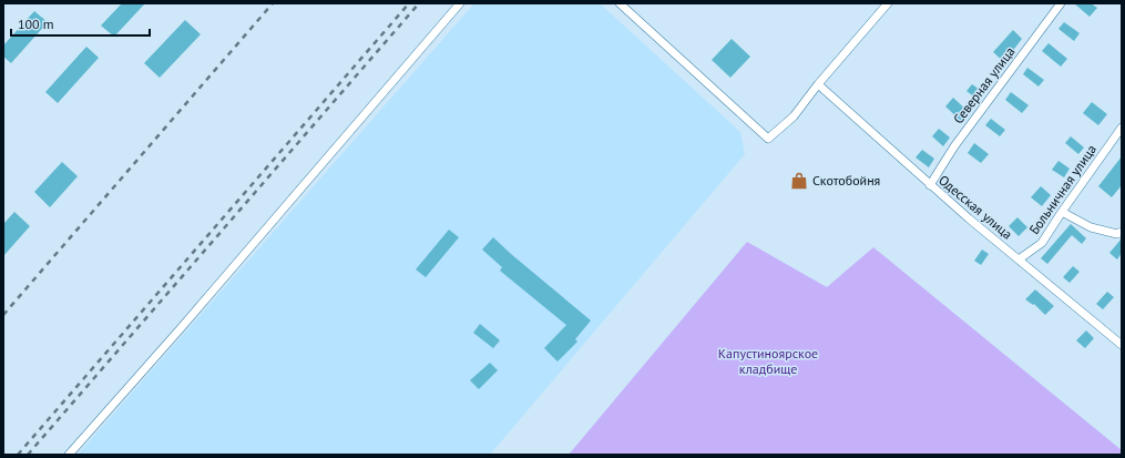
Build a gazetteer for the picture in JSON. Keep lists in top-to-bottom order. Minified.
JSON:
{"streets":{"street":["Северная улица","Больничная улица","Одесская улица"]},"crossings":[["Северная улица","Одесская улица"],["Больничная улица","Одесская улица"]],"parks":["Капустиноярское кладбище"],"places":{"shop":["Скотобойня"]},"scale_bar":"100 m"}
